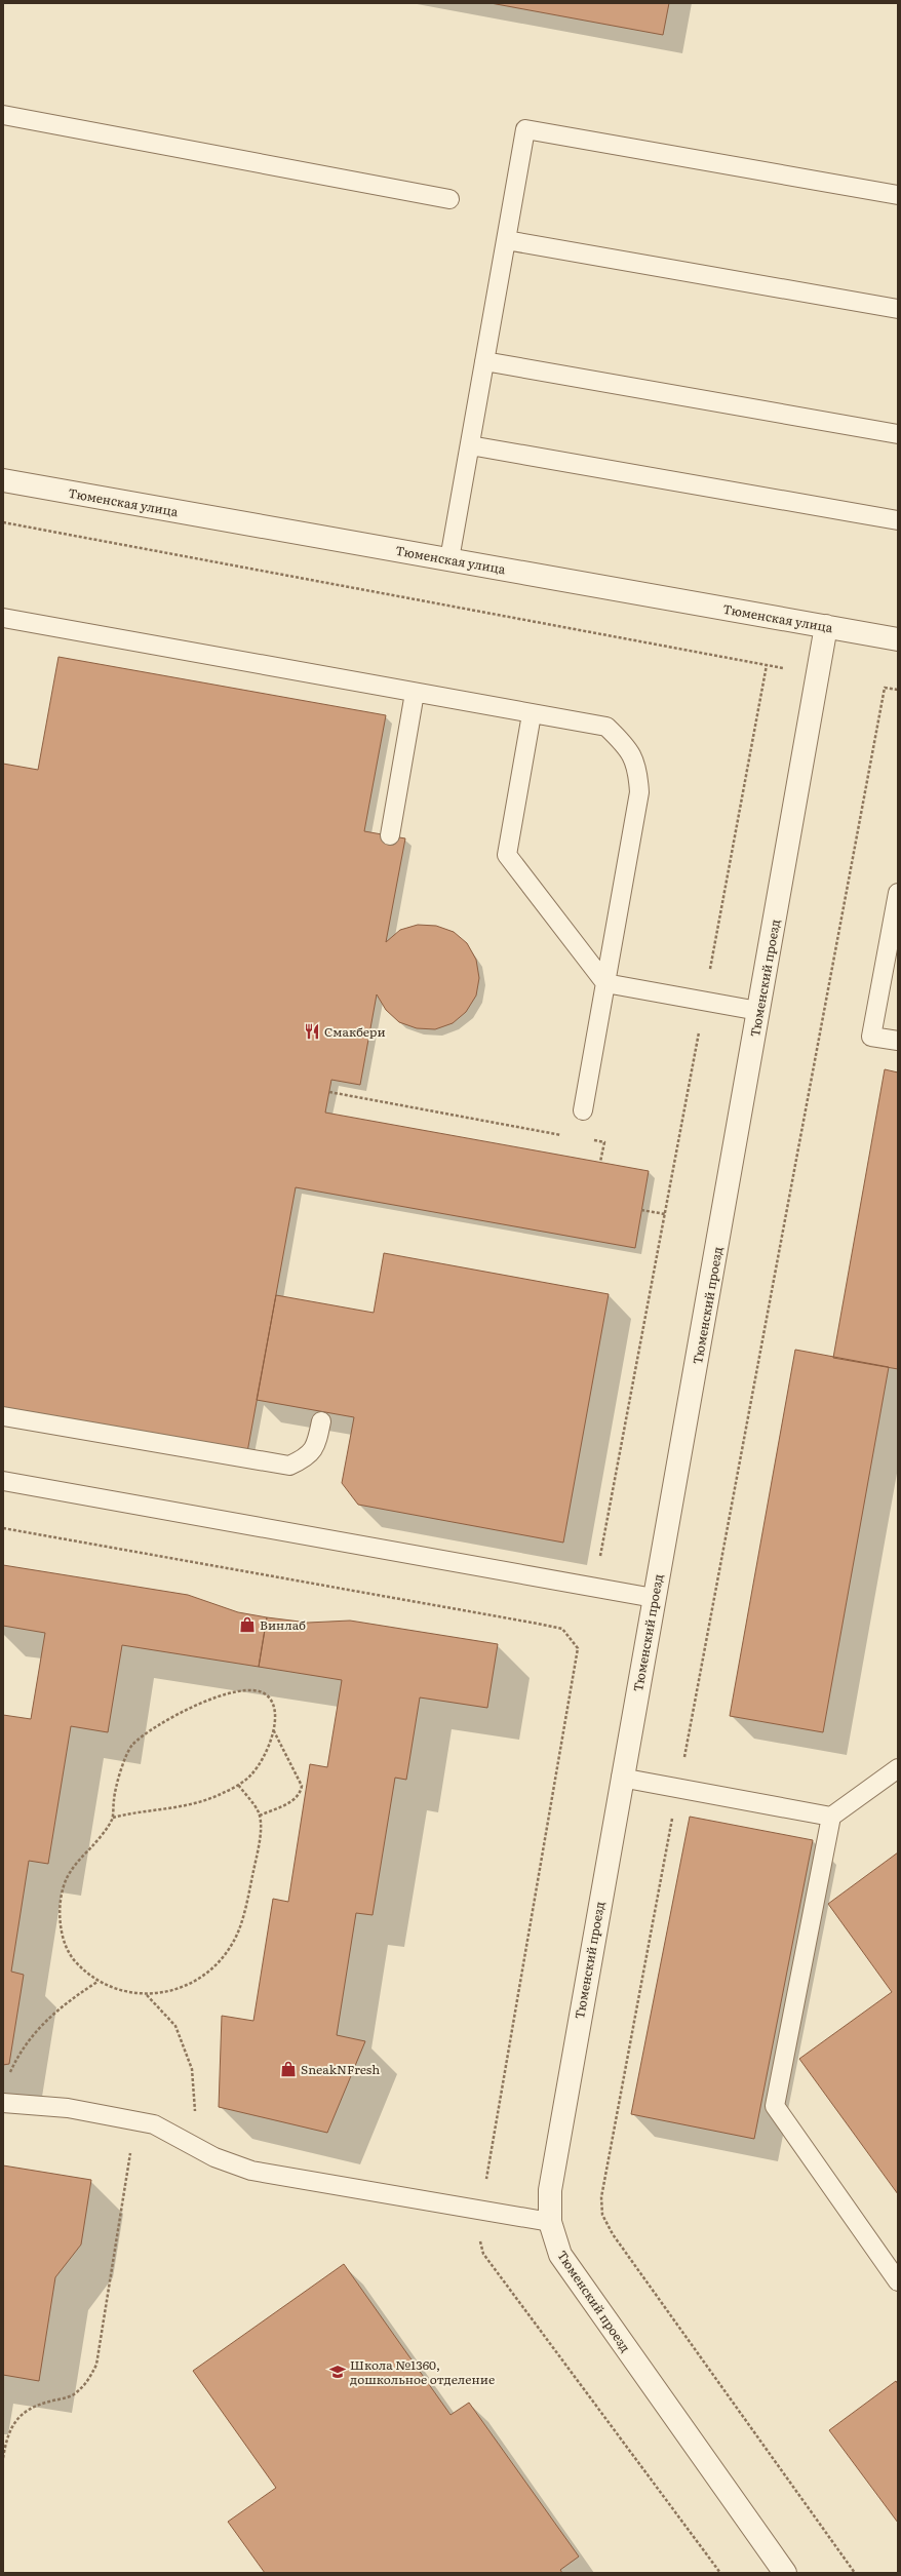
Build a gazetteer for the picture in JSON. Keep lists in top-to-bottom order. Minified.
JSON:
{"streets":{"street":["Тюменская улица","Тюменский проезд"]},"crossings":[["Тюменская улица","Тюменский проезд"]],"places":{"restaurant":["Смакбери"],"shop":["Винлаб","SneakNFresh"],"school or university":["Школа №1360, дошкольное отделение"]}}
